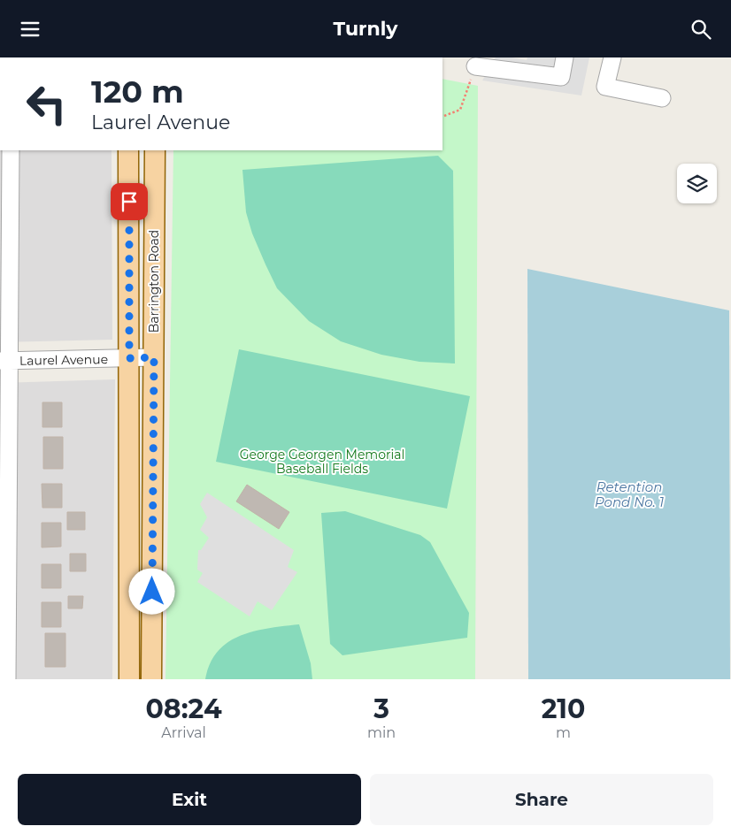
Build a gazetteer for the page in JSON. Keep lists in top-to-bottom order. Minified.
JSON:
{"streets":{"main road":["Barrington Road"],"street":["Laurel Avenue"]},"crossings":[["Barrington Road","Laurel Avenue"]],"water":["Retention Pond No. 1"],"parks":["George Georgen Memorial Baseball Fields"],"page":{"header":"Turnly","turn":["120 m","Laurel Avenue"],"eta":["08:24","Arrival","3","min","210","m"],"buttons":["Exit","Share"]}}
